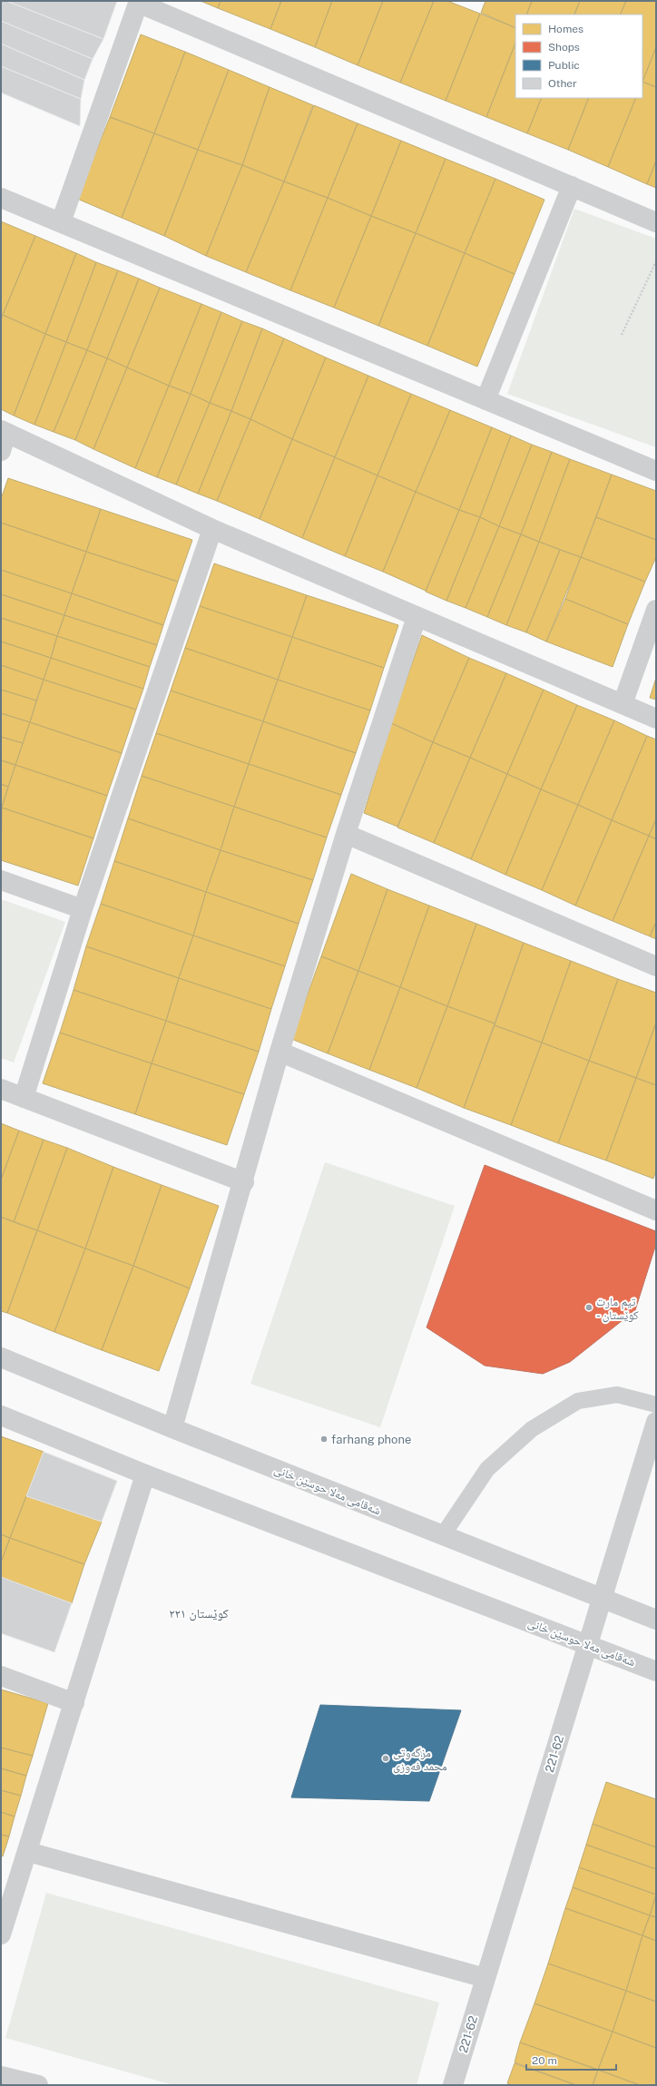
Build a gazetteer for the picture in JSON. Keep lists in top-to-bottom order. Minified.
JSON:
{"streets":{"street":["شەقامی مەلا حوسێن خانی","221-62"]},"crossings":[["شەقامی مەلا حوسێن خانی","221-62"]],"districts":["کوێستان ٢٢١"],"places":["تیم مارت - کوێستان","farhang phone","مزگەوتی محمد فەوزی"],"legend":["Homes","Shops","Public","Other"],"scale_bar":"20 m"}
